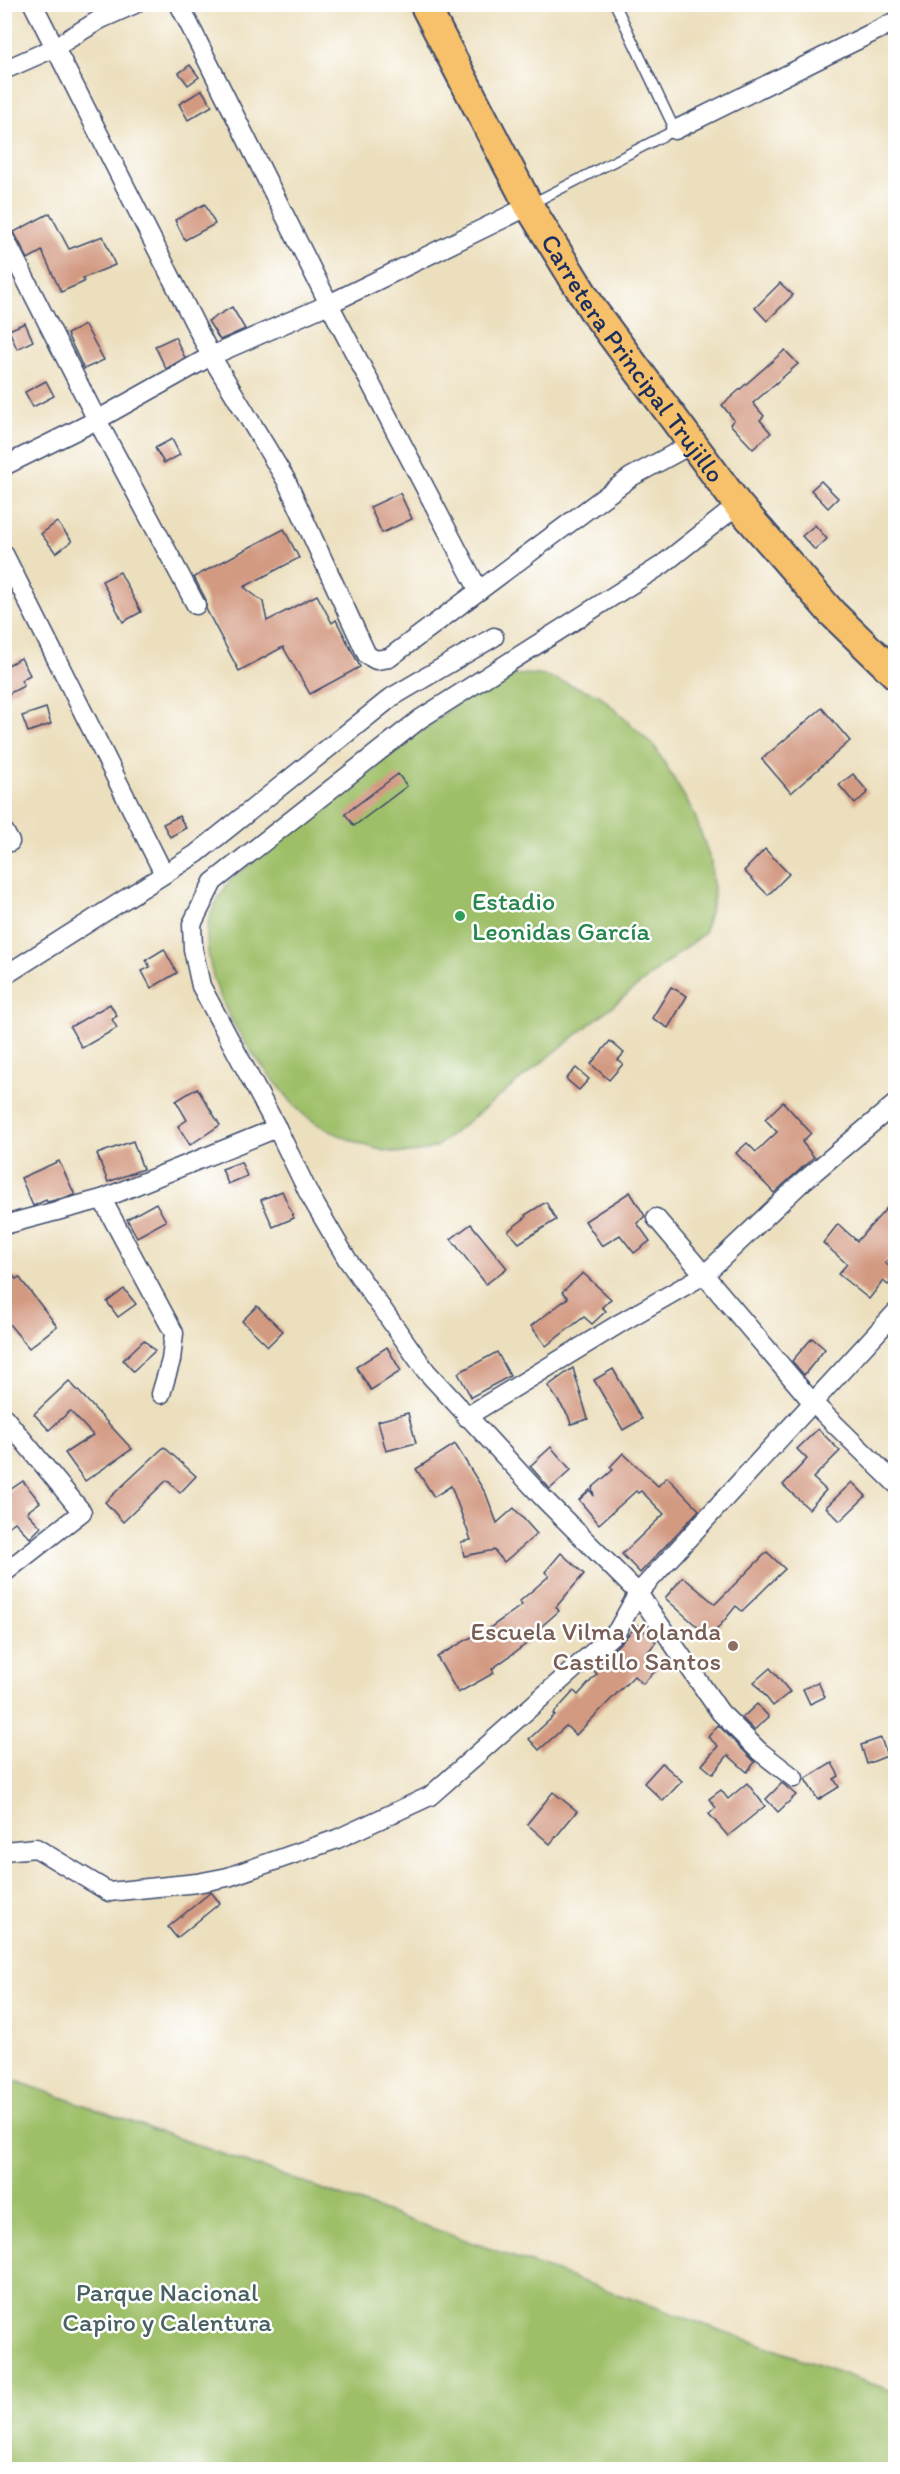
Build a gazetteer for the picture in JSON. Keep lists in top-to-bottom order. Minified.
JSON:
{"streets":{"main road":["Carretera Principal Trujillo"]},"parks":["Parque Nacional Capiro y Calentura"],"places":["Estadio Leonidas García","Escuela Vilma Yolanda Castillo Santos"]}
